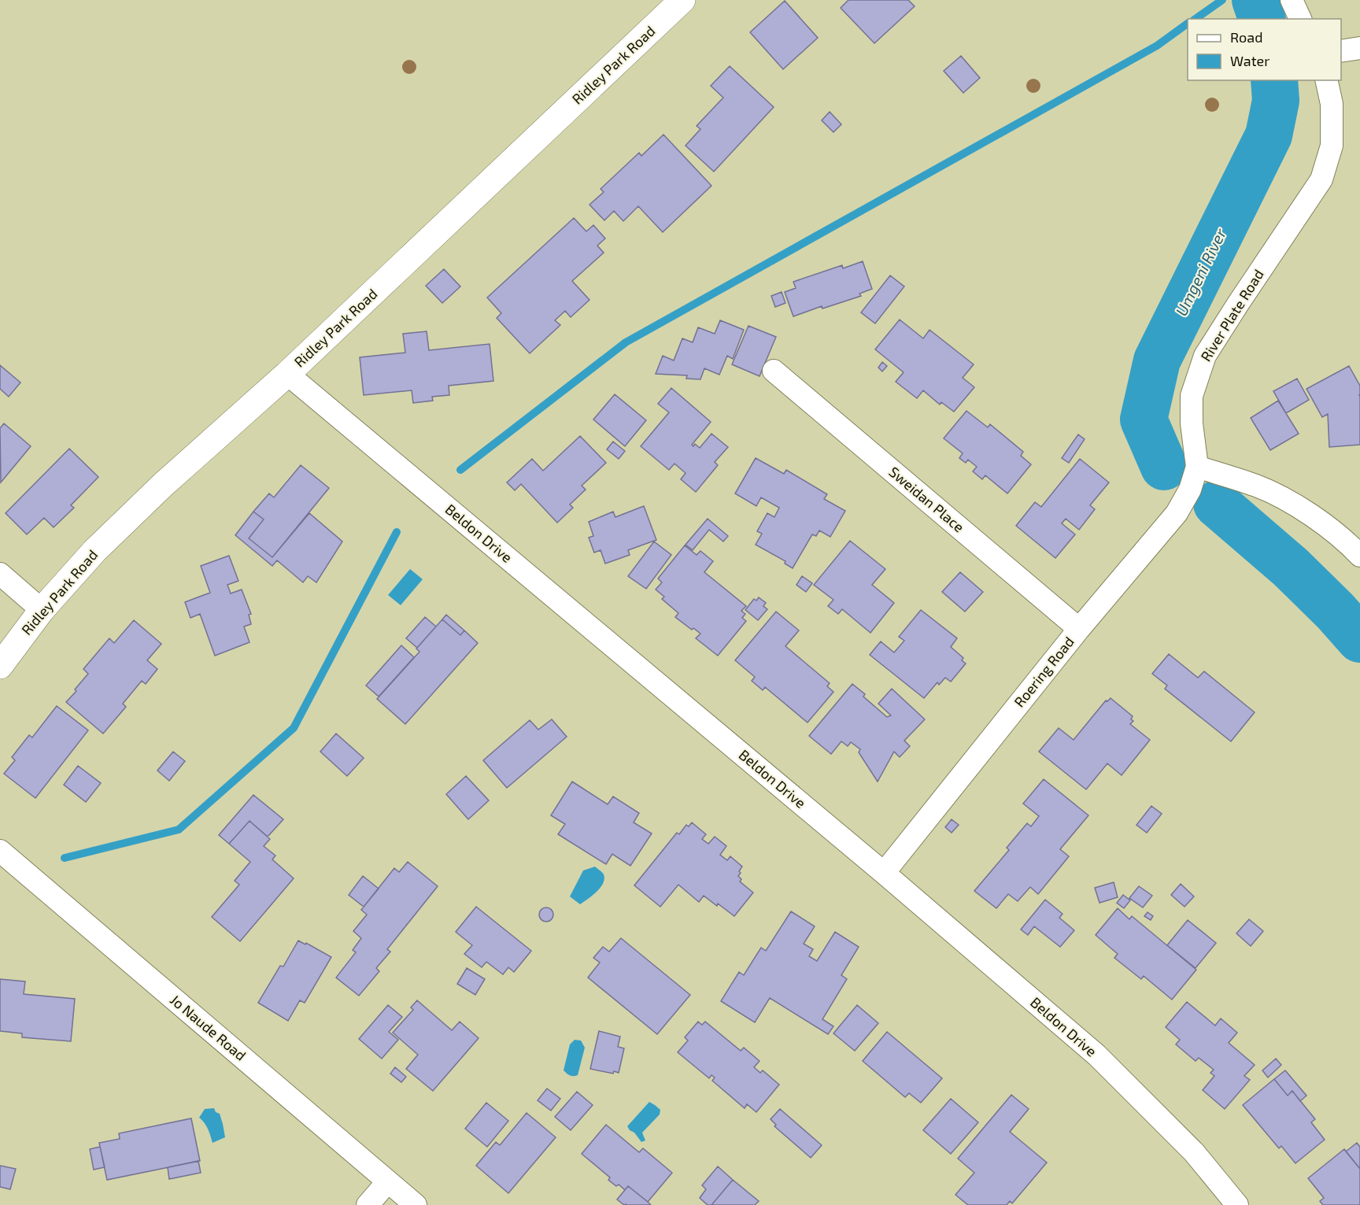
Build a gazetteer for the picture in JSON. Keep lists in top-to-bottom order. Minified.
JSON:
{"streets":{"street":["Ridley Park Road","River Plate Road","Sweidan Place","Beldon Drive","Roering Road","Jo Naude Road"]},"crossings":[["Ridley Park Road","Beldon Drive"],["River Plate Road","Roering Road"],["Sweidan Place","Roering Road"],["Beldon Drive","Roering Road"]],"water":["Umgeni River"],"legend":["Road","Water"]}
